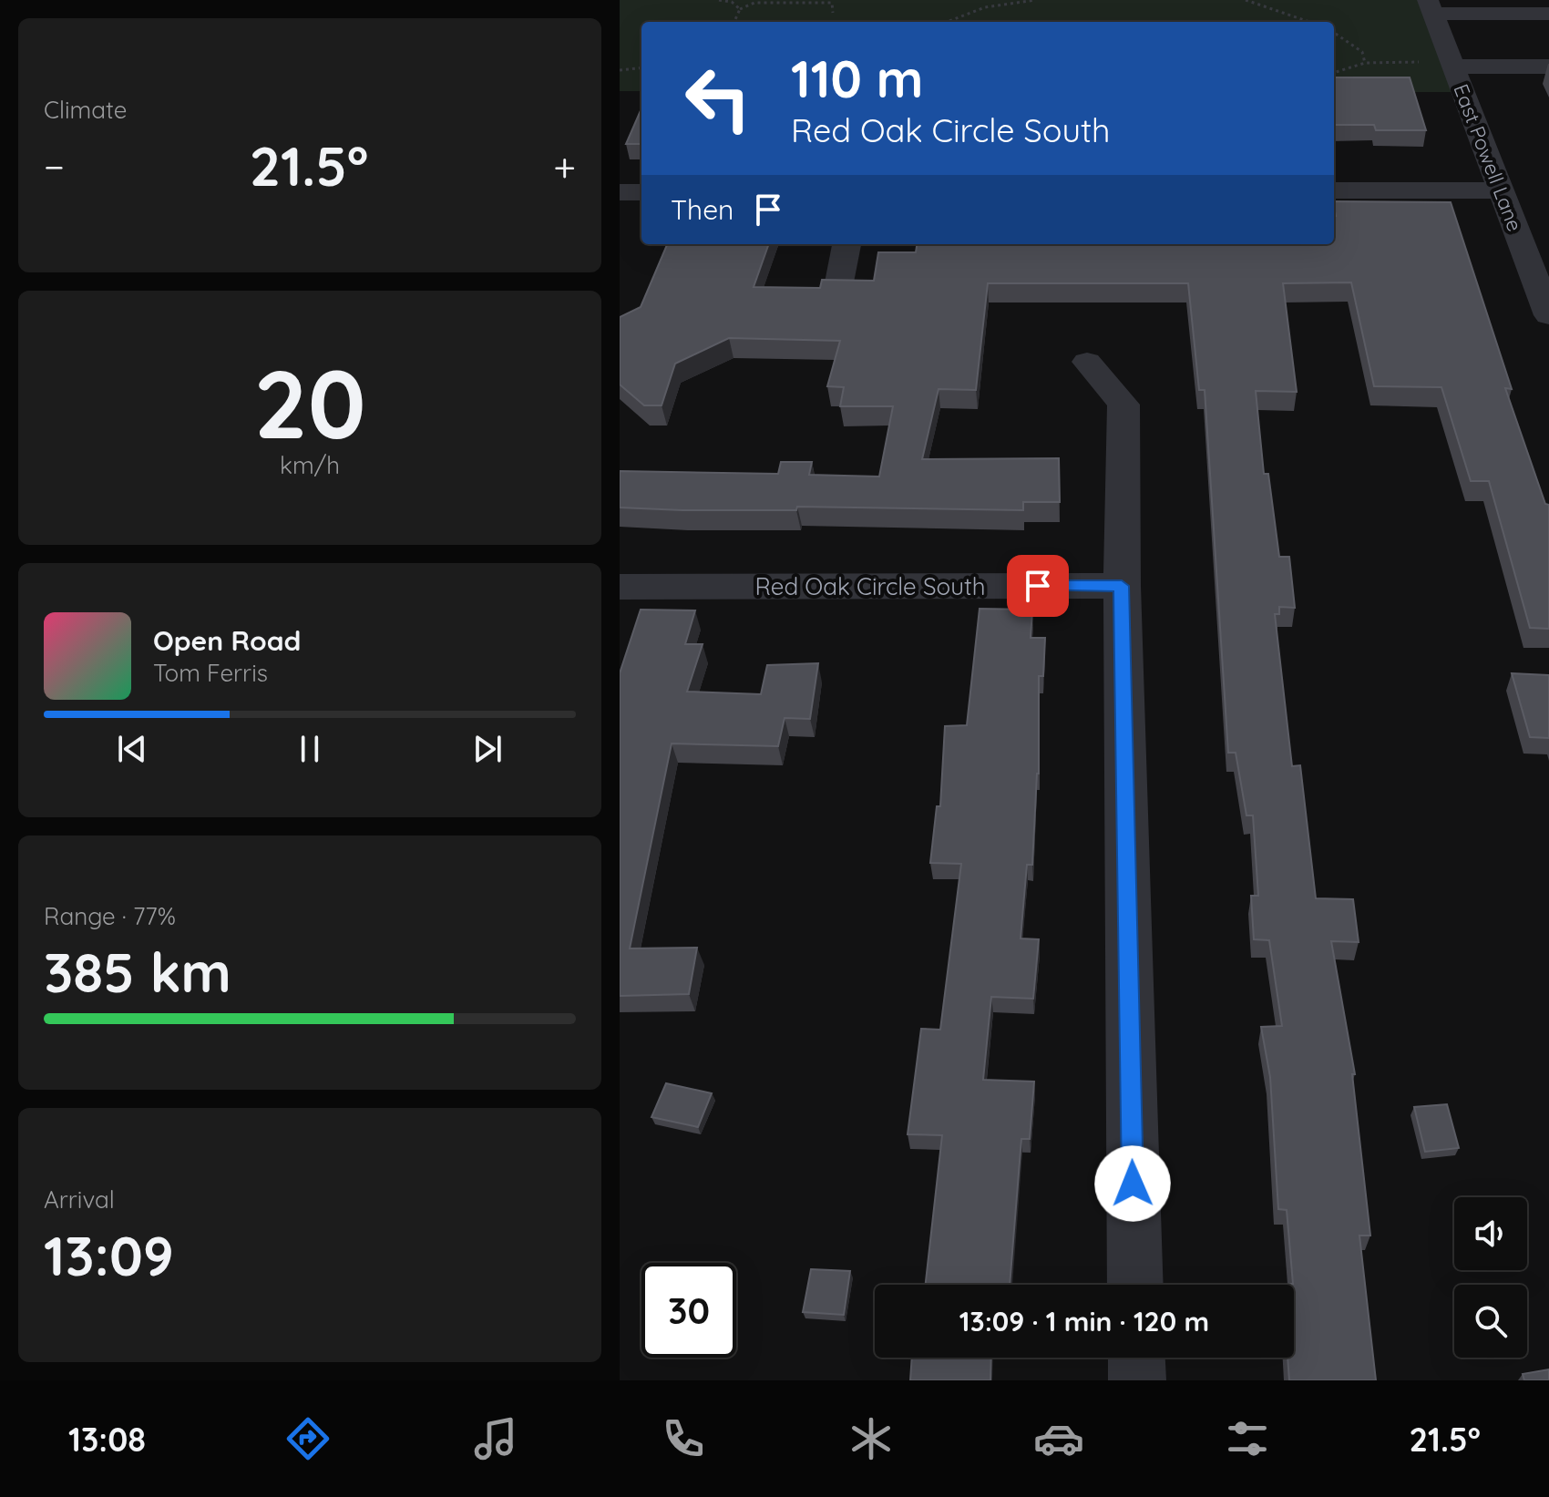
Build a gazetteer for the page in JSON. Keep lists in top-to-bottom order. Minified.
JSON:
{"streets":{"street":["East Powell Lane","Red Oak Circle South"]},"page":{"tile":["Climate",["20","km/h"],["Range · 77%","385 km"],["Arrival","13:09"]],"turn":["110 m","Red Oak Circle South"],"heat":["−","21.5°","+"],"then":"Then","song":["Open Road","Tom Ferris"],"limit":"30","trip":"13:09 · 1 min · 120 m","tabs":["13:08","21.5°"]}}
